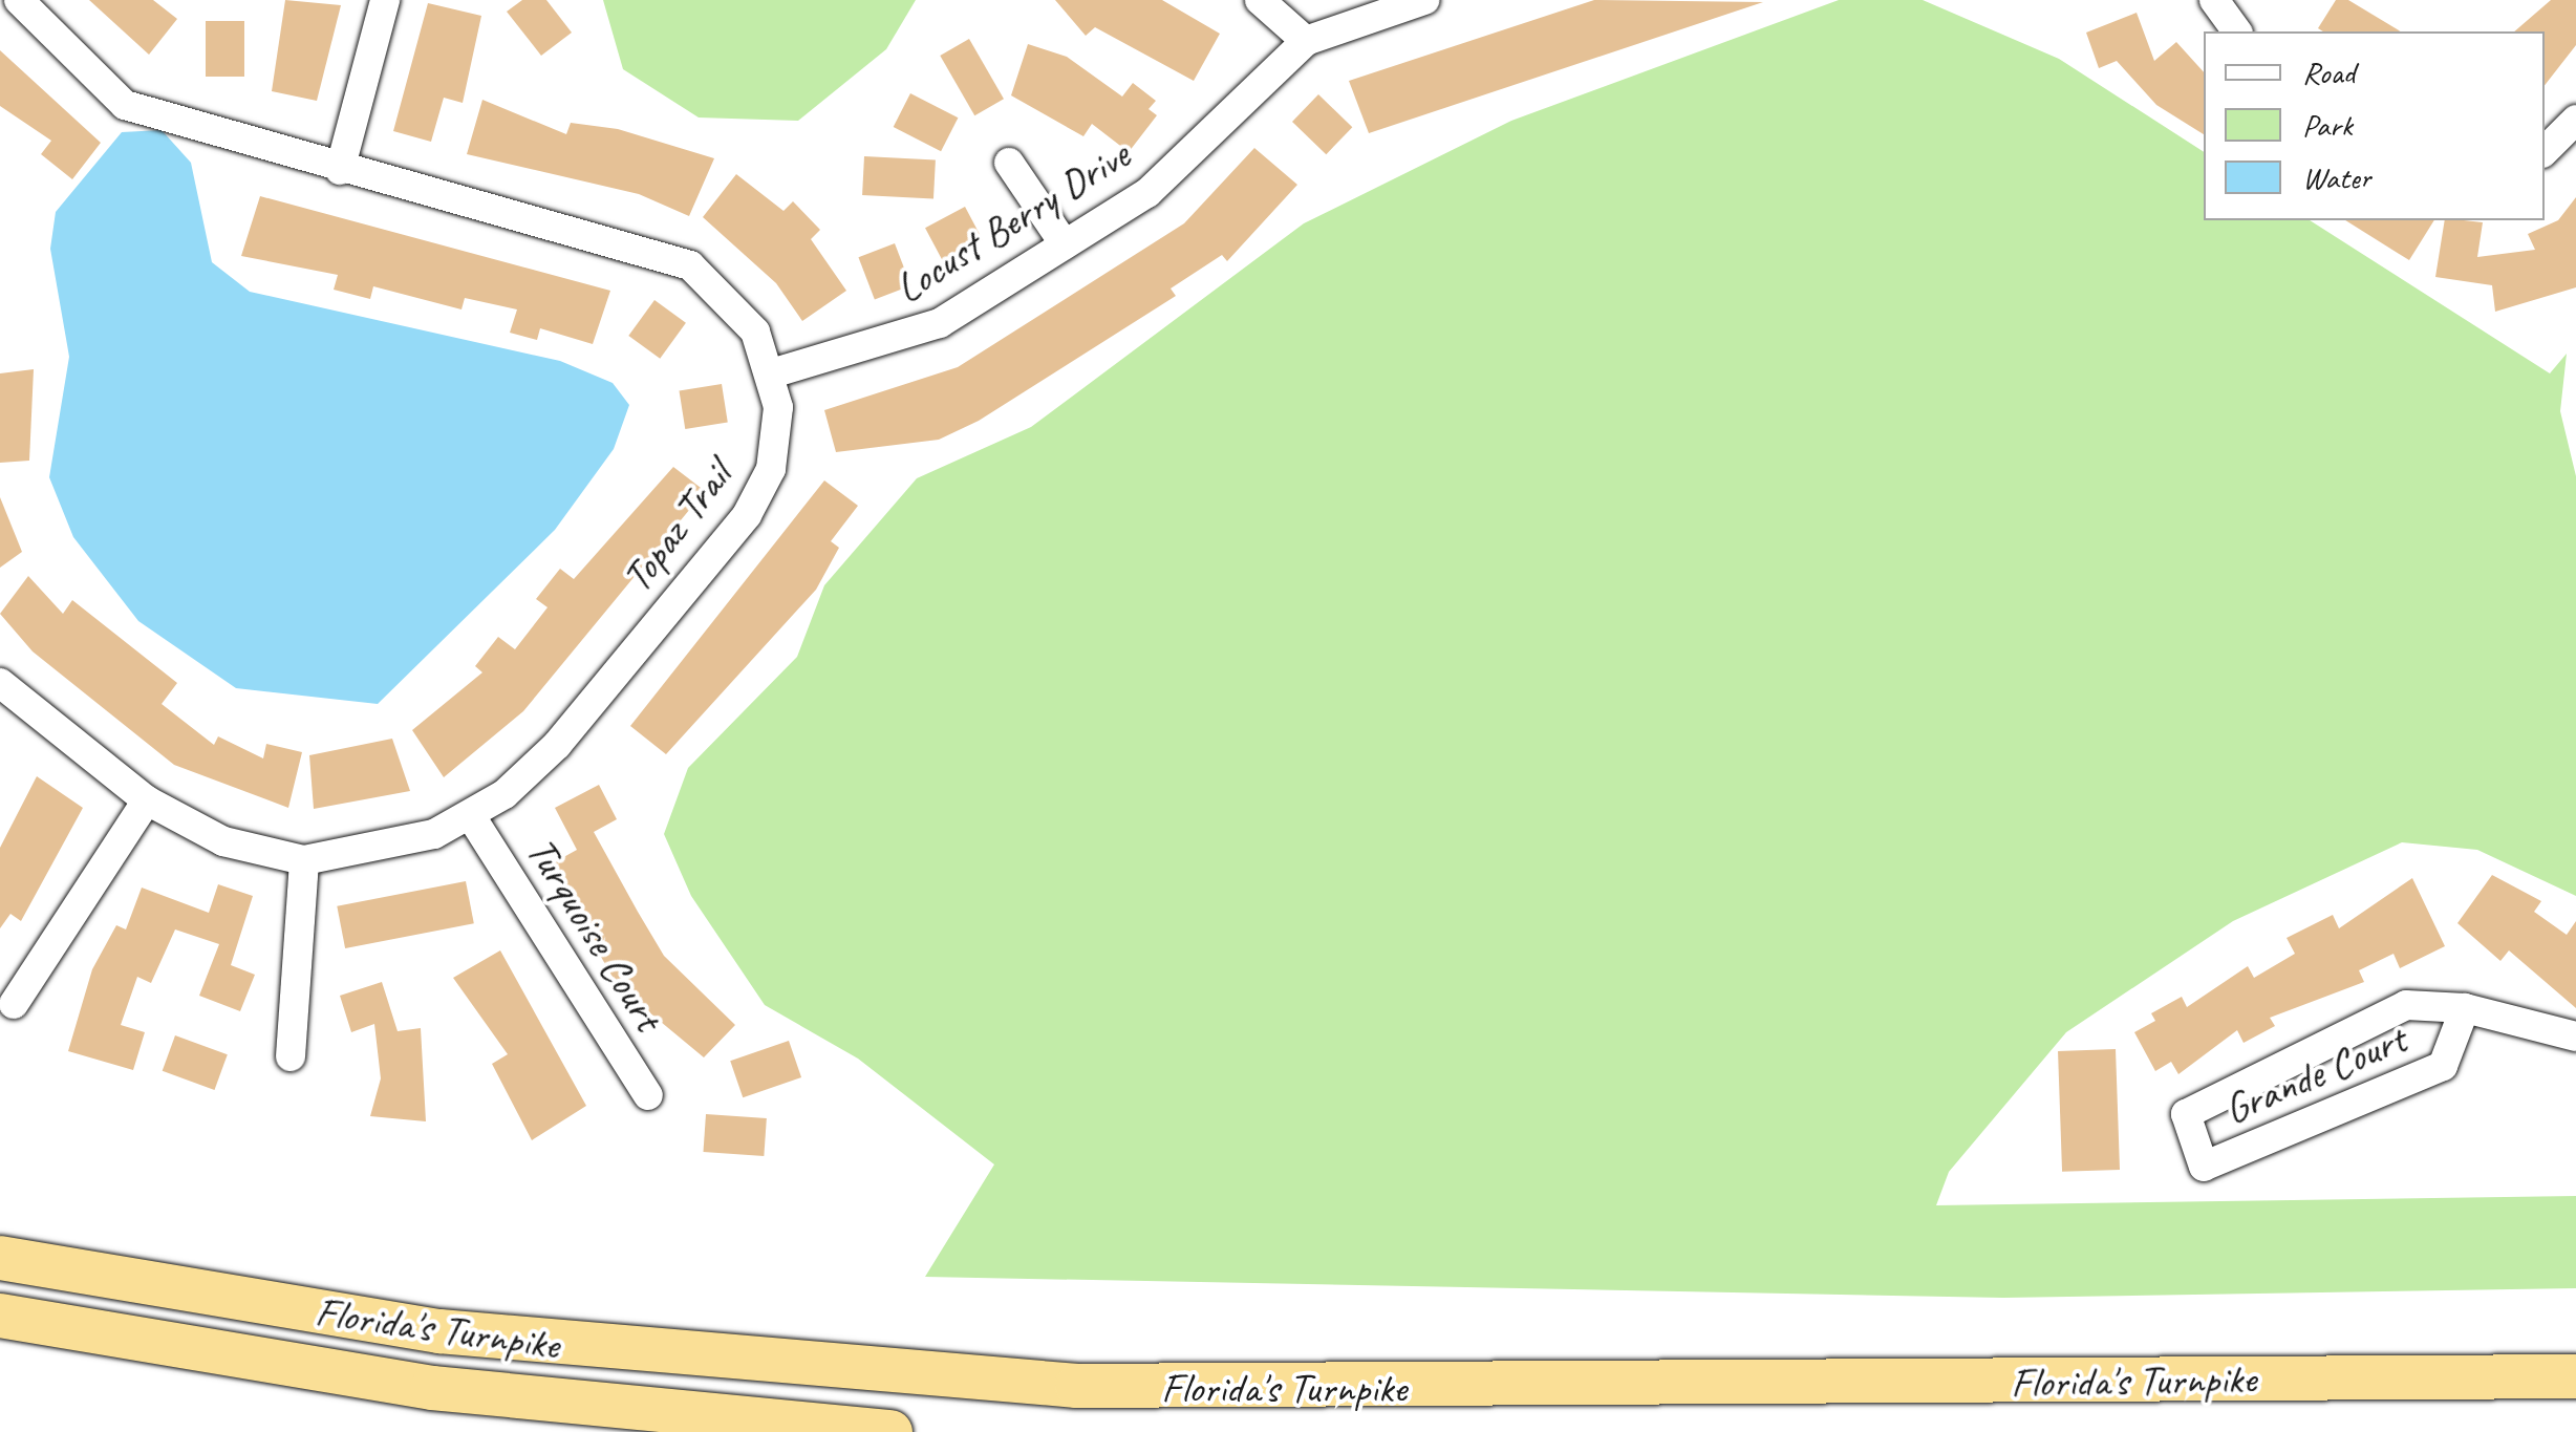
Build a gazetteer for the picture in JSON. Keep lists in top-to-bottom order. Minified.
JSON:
{"streets":{"highway":["Florida's Turnpike"],"street":["Locust Berry Drive","Topaz Trail","Turquoise Court","Grande Court"]},"crossings":[["Locust Berry Drive","Topaz Trail"],["Topaz Trail","Turquoise Court"]],"legend":["Road","Park","Water"]}
